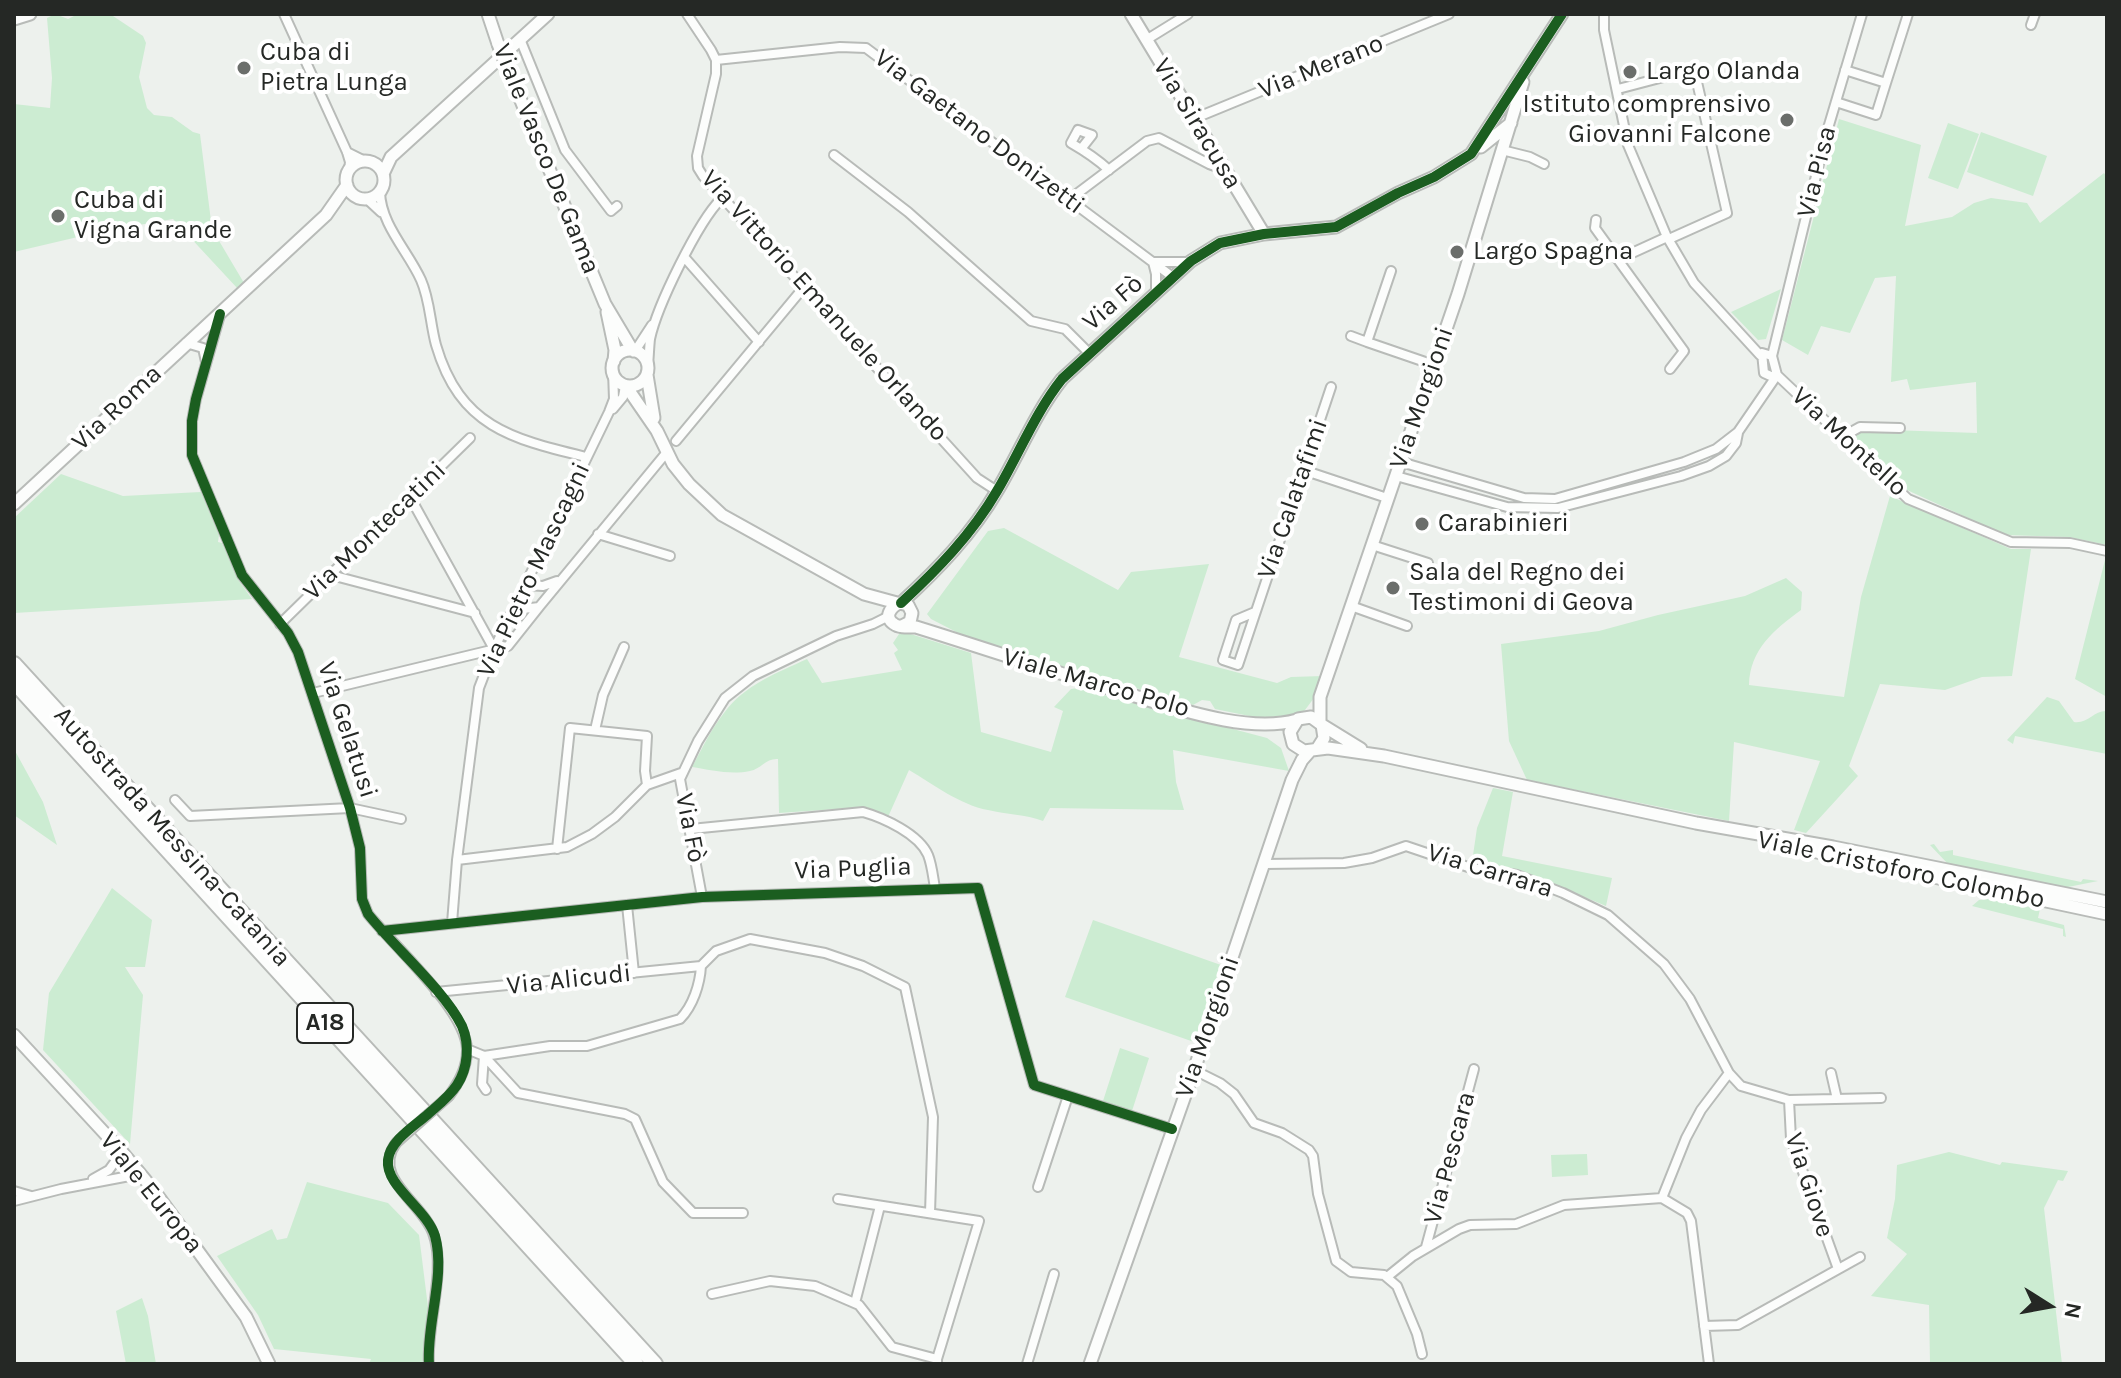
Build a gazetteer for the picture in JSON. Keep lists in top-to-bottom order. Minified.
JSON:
{"streets":{"highway":["Autostrada Messina-Catania","A18"],"main road":["Via Siracusa","Viale Vasco De Gama","Via Fò","Via Morgioni","Via Roma","Viale Marco Polo","Viale Cristoforo Colombo","Viale Europa"],"street":["Via Merano","Via Gaetano Donizetti","Via Pisa","Via Vittorio Emanuele Orlando","Via Montello","Via Calatafimi","Via Montecatini","Via Pietro Mascagni","Via Gelatusi","Via Puglia","Via Carrara","Via Alicudi","Via Pescara","Via Giove"]},"crossings":[["Via Merano","Via Siracusa"],["Via Siracusa","Via Fò"],["Via Gaetano Donizetti","Via Fò"],["Via Gaetano Donizetti","Via Vittorio Emanuele Orlando"],["Via Fò","Via Vittorio Emanuele Orlando"],["Via Fò","Via Morgioni"],["Via Fò","Via Puglia"],["Via Morgioni","Via Puglia"],["Via Morgioni","Via Carrara"],["Via Roma","Via Gelatusi"],["Via Montecatini","Via Gelatusi"],["Via Pietro Mascagni","Via Puglia"],["Via Gelatusi","Via Puglia"],["Via Gelatusi","Via Alicudi"]],"places":["Cuba di Pietra Lunga","Largo Olanda","Istituto comprensivo Giovanni Falcone","Cuba di Vigna Grande","Largo Spagna","Carabinieri","Sala del Regno dei Testimoni di Geova"],"north":"right"}
